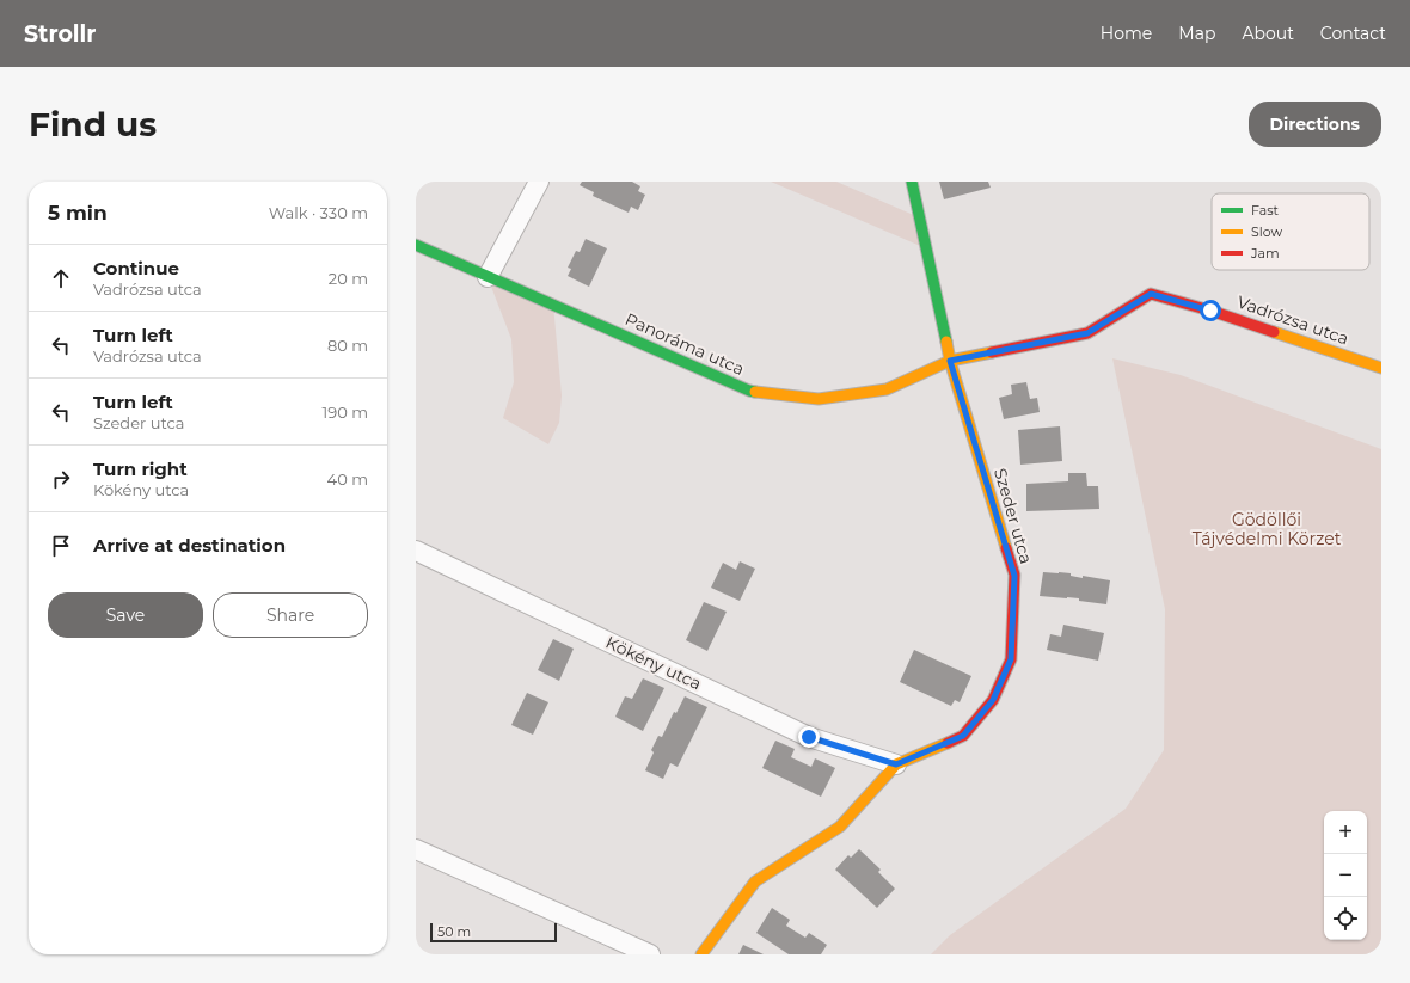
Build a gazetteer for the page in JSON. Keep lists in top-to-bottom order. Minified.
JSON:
{"streets":{"street":["Vadrózsa utca","Panoráma utca","Szeder utca","Kökény utca"]},"crossings":[["Vadrózsa utca","Panoráma utca"],["Vadrózsa utca","Szeder utca"],["Panoráma utca","Szeder utca"],["Szeder utca","Kökény utca"]],"parks":["Gödöllői Tájvédelmi Körzet"],"legend":["Fast","Slow","Jam"],"scale_bar":"50 m","page":{"header":"Strollr","nav":["Home","Map","About","Contact"],"buttons":["Directions",["Save","Share"]],"title":"Find us","heading":["5 min","Walk · 330 m"],"list":[["Continue","Vadrózsa utca","20 m"],["Turn left","Vadrózsa utca","80 m"],["Turn left","Szeder utca","190 m"],["Turn right","Kökény utca","40 m"],"Arrive at destination"],"map_buttons":["+","−"],"scale":"50 m"}}
